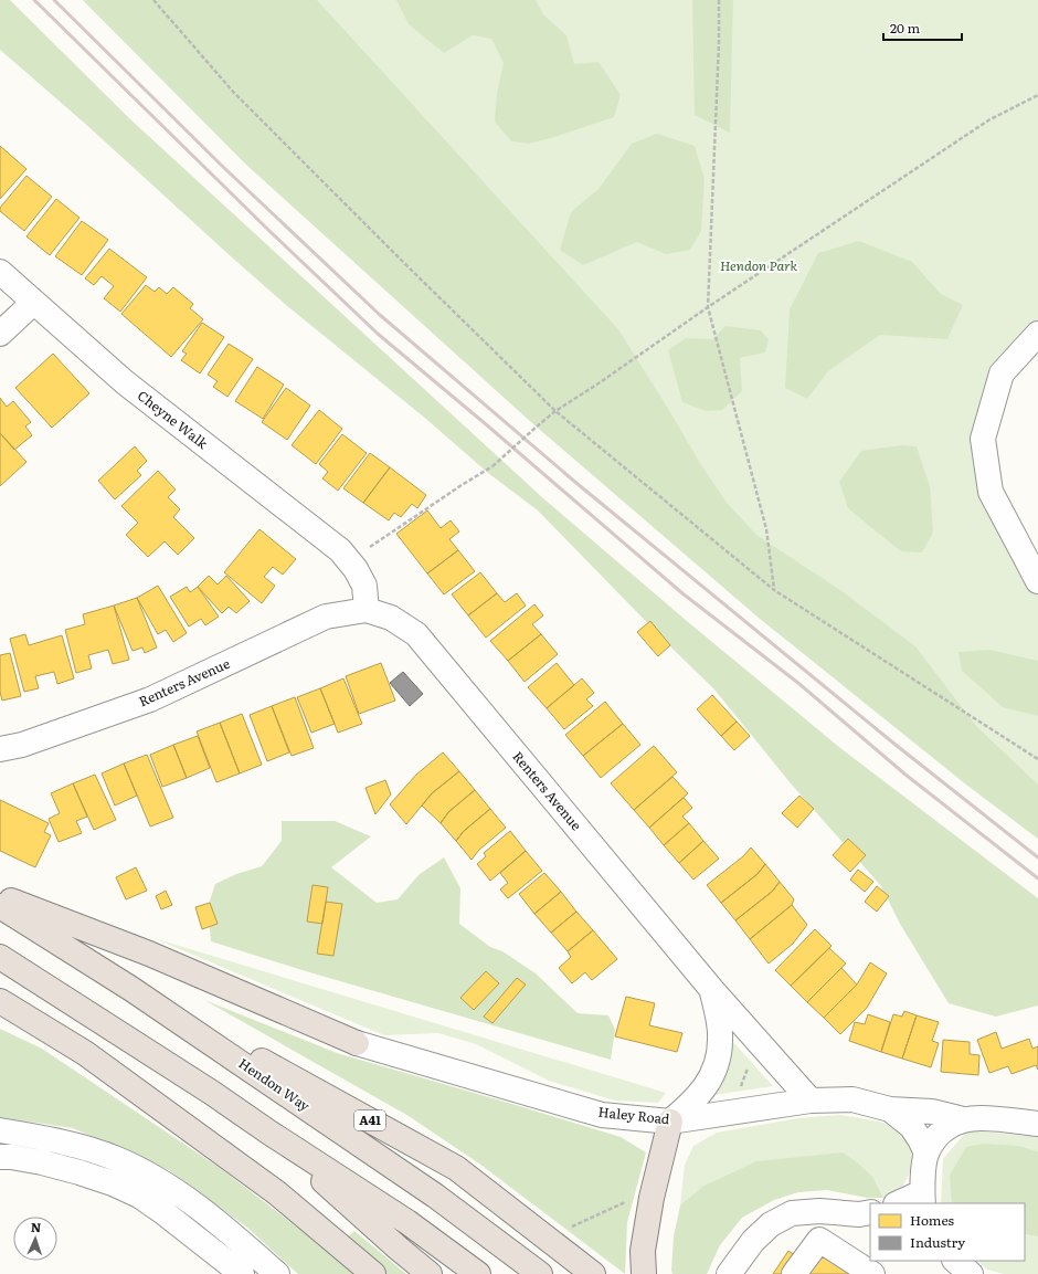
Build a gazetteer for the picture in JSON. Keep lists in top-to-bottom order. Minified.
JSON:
{"streets":{"highway":["Hendon Way","A41"],"street":["Cheyne Walk","Renters Avenue","Haley Road"]},"crossings":[["Renters Avenue","Haley Road"],["Hendon Way","A41"]],"parks":["Hendon Park"],"legend":["Homes","Industry"],"scale_bar":"20 m","north":"top"}
